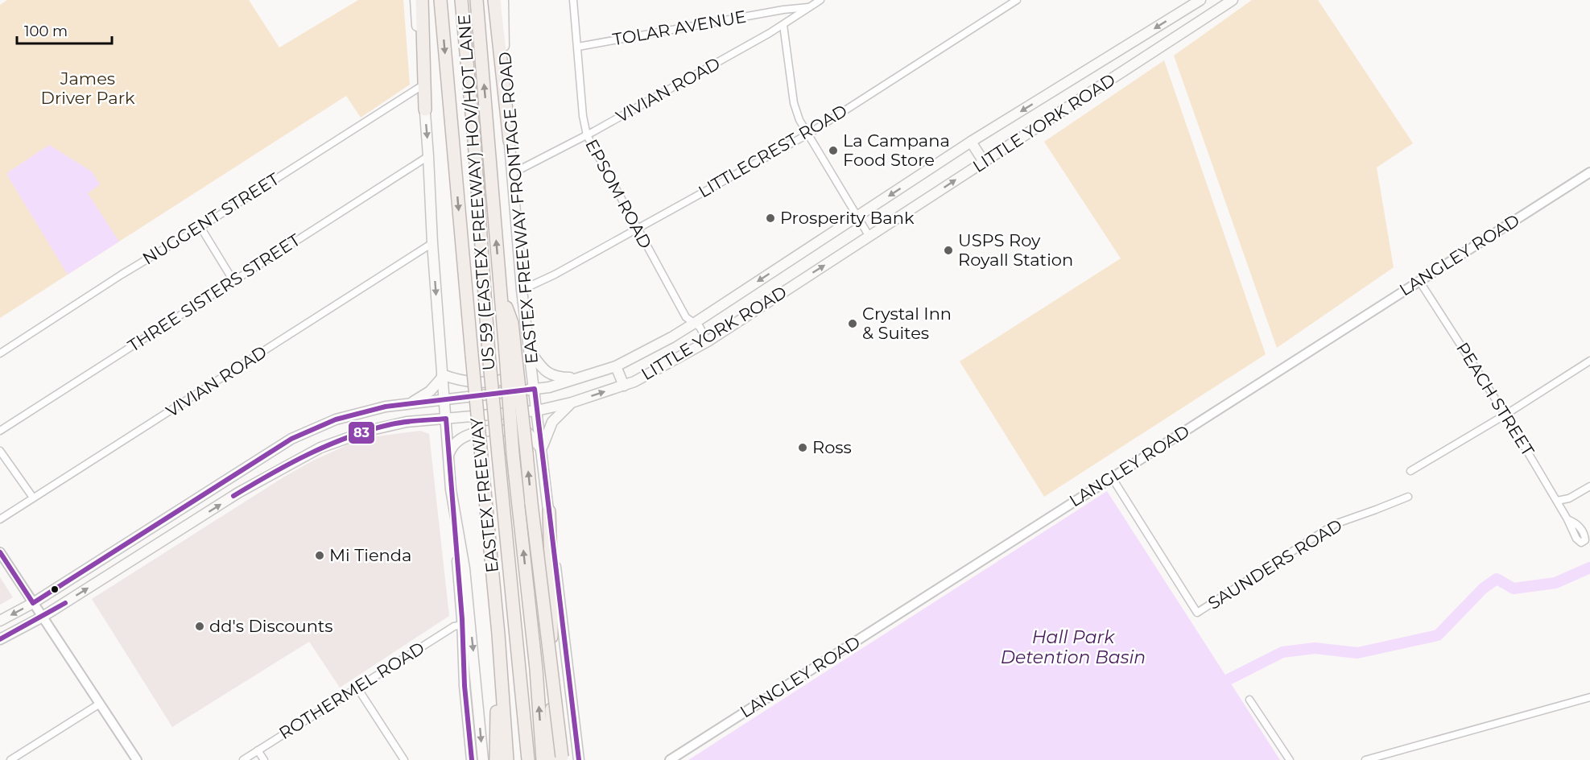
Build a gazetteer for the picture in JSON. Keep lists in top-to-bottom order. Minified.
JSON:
{"streets":{"highway":["US 59 (EASTEX FREEWAY) HOV/HOT LANE","EASTEX FREEWAY"],"main road":["LITTLE YORK ROAD","EASTEX FREEWAY FRONTAGE ROAD"],"street":["TOLAR AVENUE","VIVIAN ROAD","LITTLECREST ROAD","EPSOM ROAD","NUGGENT STREET","LANGLEY ROAD","THREE SISTERS STREET","PEACH STREET","SAUNDERS ROAD","ROTHERMEL ROAD"]},"crossings":[["TOLAR AVENUE","VIVIAN ROAD"],["TOLAR AVENUE","EPSOM ROAD"],["VIVIAN ROAD","EPSOM ROAD"],["VIVIAN ROAD","EASTEX FREEWAY FRONTAGE ROAD"],["LITTLE YORK ROAD","EPSOM ROAD"],["LITTLE YORK ROAD","EASTEX FREEWAY FRONTAGE ROAD"],["LITTLECREST ROAD","EPSOM ROAD"],["LITTLECREST ROAD","EASTEX FREEWAY FRONTAGE ROAD"],["LANGLEY ROAD","PEACH STREET"],["LANGLEY ROAD","SAUNDERS ROAD"]],"water":["Hall Park Detention Basin"],"parks":["James Driver Park"],"places":["La Campana Food Store","Prosperity Bank","USPS Roy Royall Station","Crystal Inn & Suites","Ross","Mi Tienda","dd's Discounts"],"lines":["transit line 83"],"scale_bar":"100 m"}
